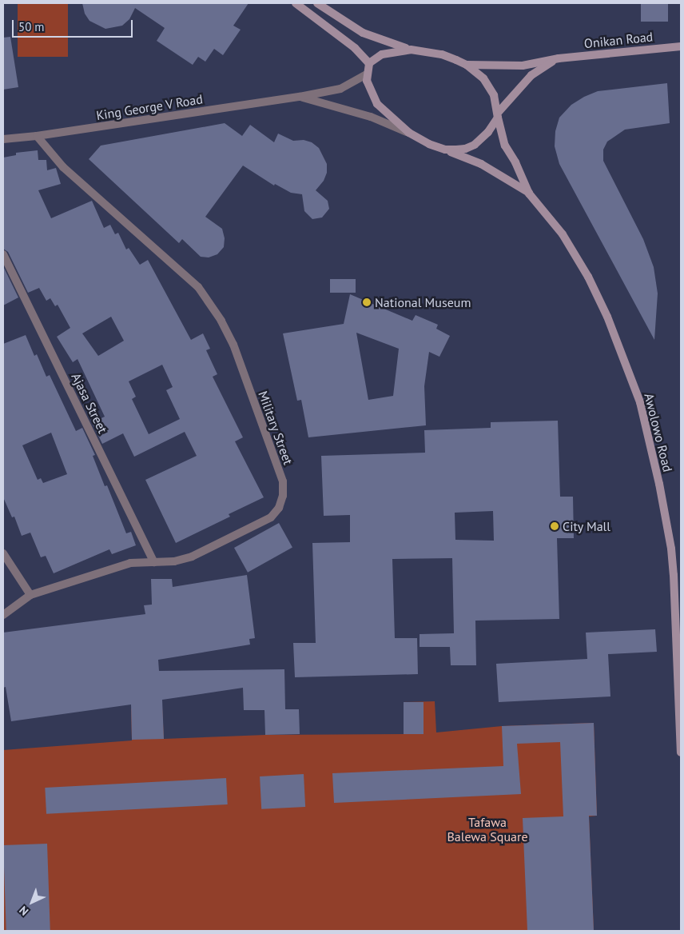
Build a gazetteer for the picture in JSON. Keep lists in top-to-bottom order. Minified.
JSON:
{"streets":{"main road":["Onikan Road","Awolowo Road"],"street":["King George V Road","Ajasa Street","Military Street"]},"crossings":[["Onikan Road","King George V Road"],["King George V Road","Military Street"],["Ajasa Street","Military Street"]],"parks":["Tafawa Balewa Square"],"places":["National Museum","City Mall"],"scale_bar":"50 m","north":"bottom left"}
